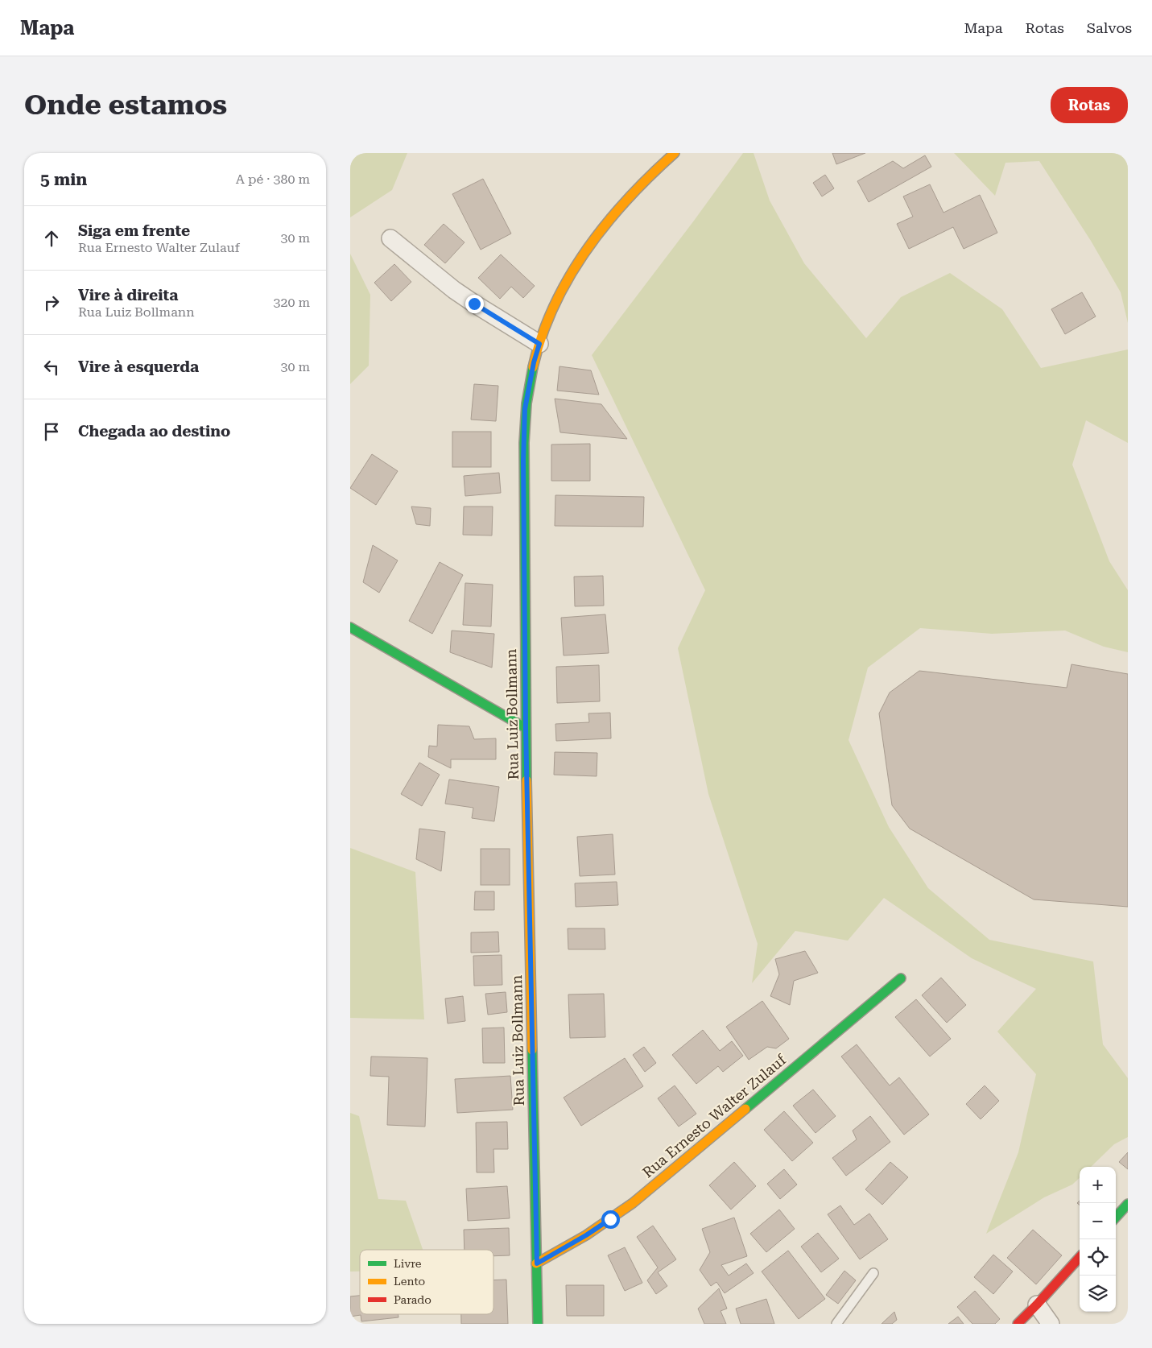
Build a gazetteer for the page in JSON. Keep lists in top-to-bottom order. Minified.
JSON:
{"streets":{"main road":["Rua Luiz Bollmann","Rua Ernesto Walter Zulauf"]},"crossings":[["Rua Luiz Bollmann","Rua Ernesto Walter Zulauf"]],"legend":["Livre","Lento","Parado"],"page":{"header":"Mapa","nav":["Mapa","Rotas","Salvos"],"buttons":"Rotas","title":"Onde estamos","heading":["5 min","A pé · 380 m"],"list":[["Siga em frente","Rua Ernesto Walter Zulauf","30 m"],["Vire à direita","Rua Luiz Bollmann","320 m"],["Vire à esquerda","30 m"],"Chegada ao destino"],"map_buttons":["+","−"]}}
